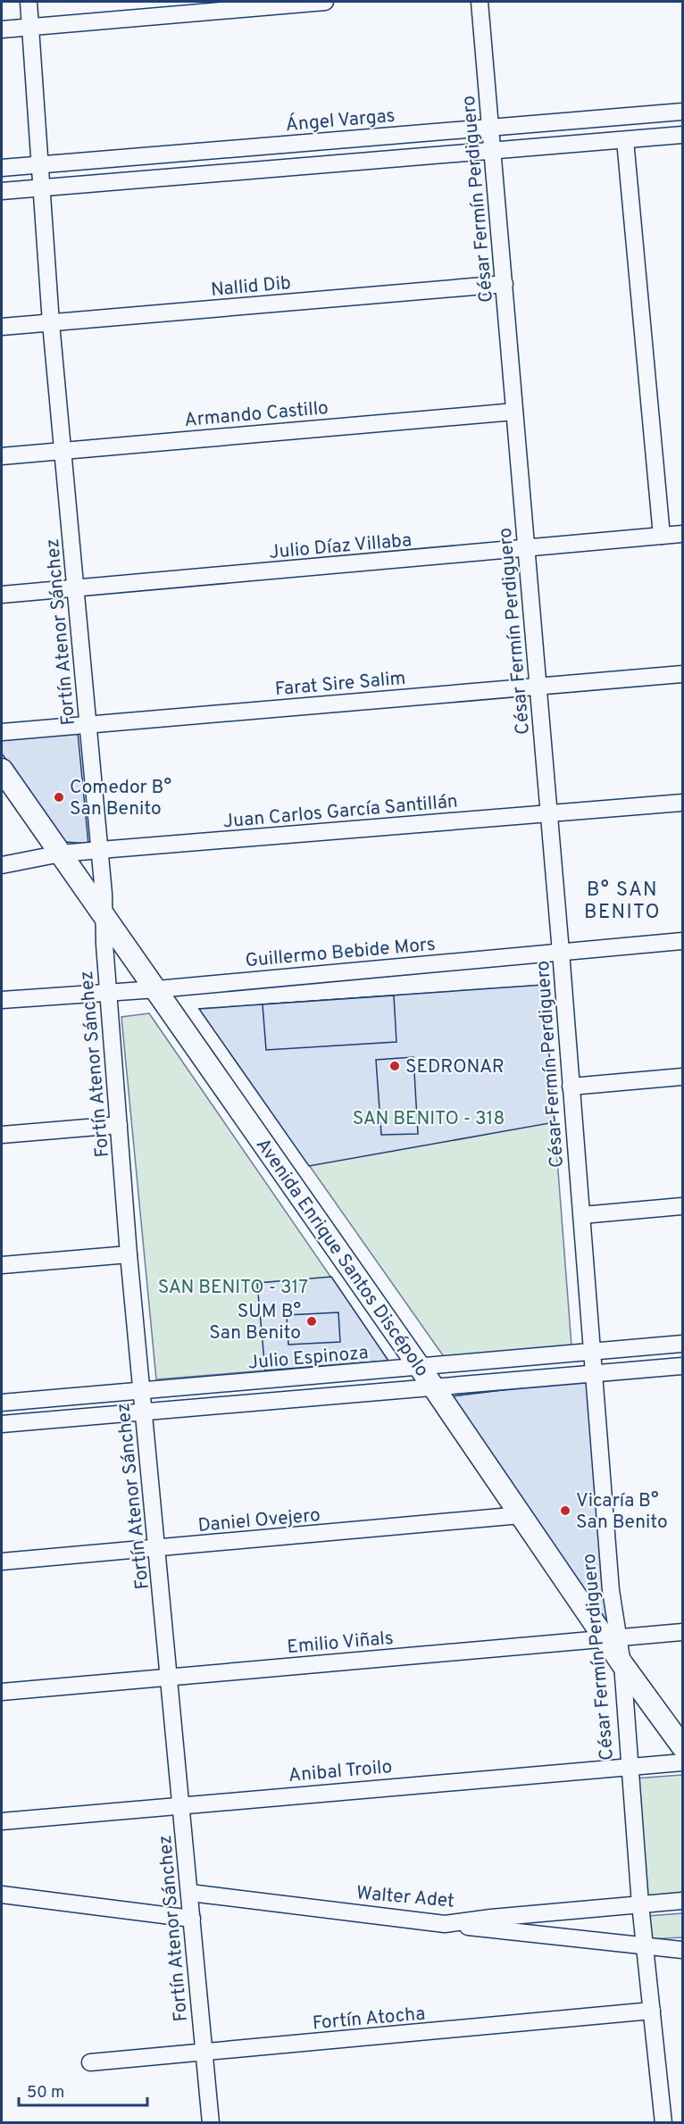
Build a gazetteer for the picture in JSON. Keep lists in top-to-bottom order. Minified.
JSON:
{"streets":{"main road":["Avenida Enrique Santos Discépolo"],"street":["Ángel Vargas","César Fermín Perdiguero","Nallid Dib","Armando Castillo","Julio Díaz Villaba","Fortín Atenor Sánchez","Farat Sire Salim","Juan Carlos García Santillán","Guillermo Bebide Mors","Julio Espinoza","Daniel Ovejero","Emilio Viñals","Anibal Troilo","Walter Adet","Fortín Atocha"]},"crossings":[["Ángel Vargas","César Fermín Perdiguero"],["Ángel Vargas","Fortín Atenor Sánchez"],["César Fermín Perdiguero","Nallid Dib"],["César Fermín Perdiguero","Armando Castillo"],["César Fermín Perdiguero","Julio Díaz Villaba"],["César Fermín Perdiguero","Farat Sire Salim"],["César Fermín Perdiguero","Juan Carlos García Santillán"],["César Fermín Perdiguero","Guillermo Bebide Mors"],["César Fermín Perdiguero","Avenida Enrique Santos Discépolo"],["César Fermín Perdiguero","Julio Espinoza"],["César Fermín Perdiguero","Emilio Viñals"],["César Fermín Perdiguero","Anibal Troilo"],["César Fermín Perdiguero","Walter Adet"],["César Fermín Perdiguero","Fortín Atocha"],["Nallid Dib","Fortín Atenor Sánchez"],["Armando Castillo","Fortín Atenor Sánchez"],["Julio Díaz Villaba","Fortín Atenor Sánchez"],["Fortín Atenor Sánchez","Farat Sire Salim"],["Fortín Atenor Sánchez","Juan Carlos García Santillán"],["Fortín Atenor Sánchez","Guillermo Bebide Mors"],["Fortín Atenor Sánchez","Avenida Enrique Santos Discépolo"],["Fortín Atenor Sánchez","Julio Espinoza"],["Fortín Atenor Sánchez","Daniel Ovejero"],["Fortín Atenor Sánchez","Emilio Viñals"],["Fortín Atenor Sánchez","Anibal Troilo"],["Fortín Atenor Sánchez","Walter Adet"],["Fortín Atenor Sánchez","Fortín Atocha"],["Juan Carlos García Santillán","Avenida Enrique Santos Discépolo"],["Guillermo Bebide Mors","Avenida Enrique Santos Discépolo"],["Avenida Enrique Santos Discépolo","Julio Espinoza"],["Avenida Enrique Santos Discépolo","Daniel Ovejero"],["Avenida Enrique Santos Discépolo","Emilio Viñals"]],"districts":["B° SAN BENITO"],"parks":["SAN BENITO - 318","SAN BENITO - 317"],"places":["Comedor B° San Benito","SEDRONAR","SUM B° San Benito","Vicaría B° San Benito"],"scale_bar":"50 m"}
